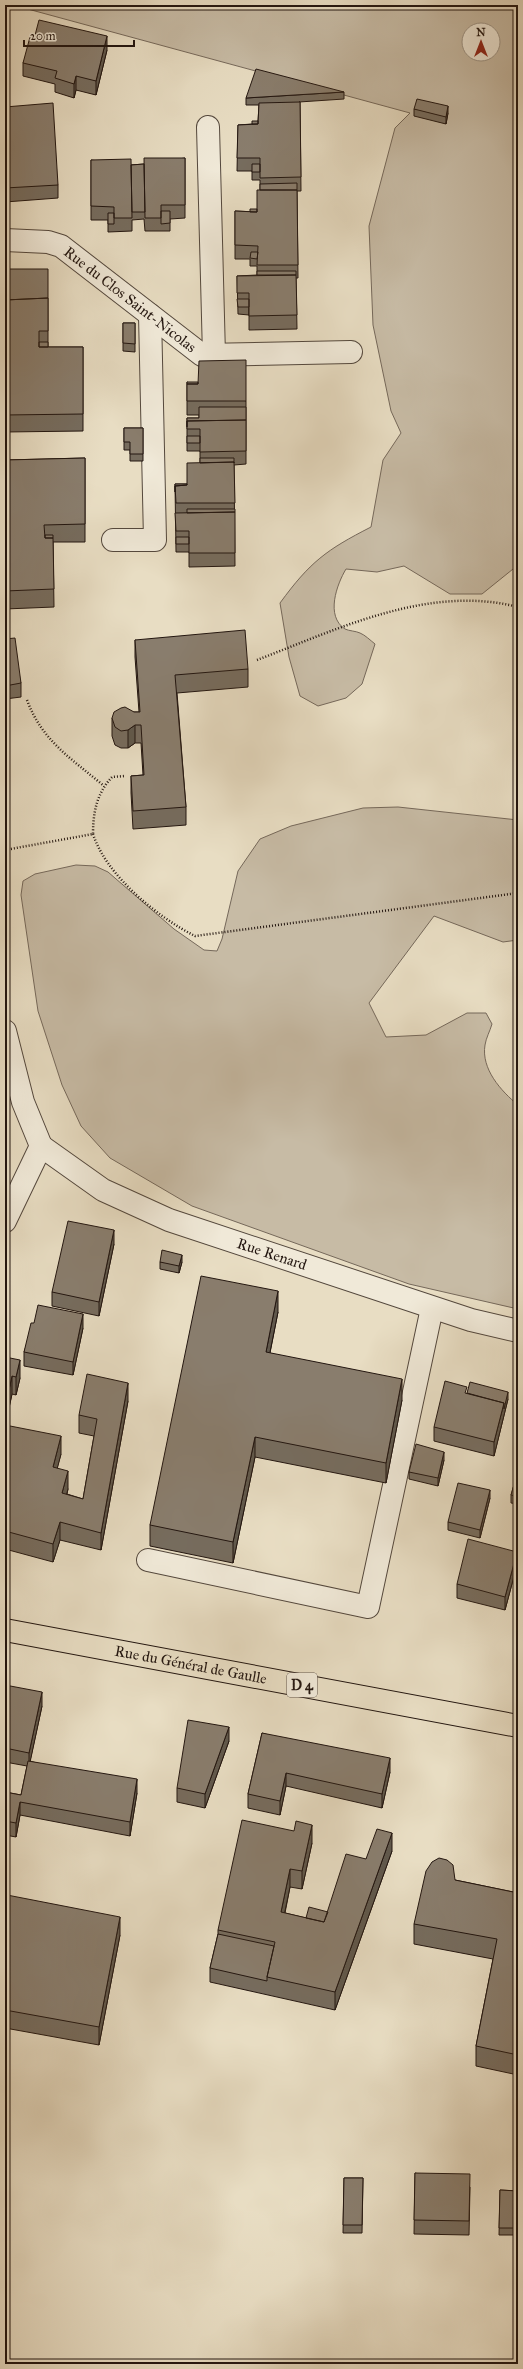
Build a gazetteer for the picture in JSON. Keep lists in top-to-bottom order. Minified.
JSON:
{"streets":{"main road":["Rue du Général de Gaulle","D 4"],"street":["Rue du Clos Saint-Nicolas","Rue Renard"]},"scale_bar":"20 m","north":"top"}
